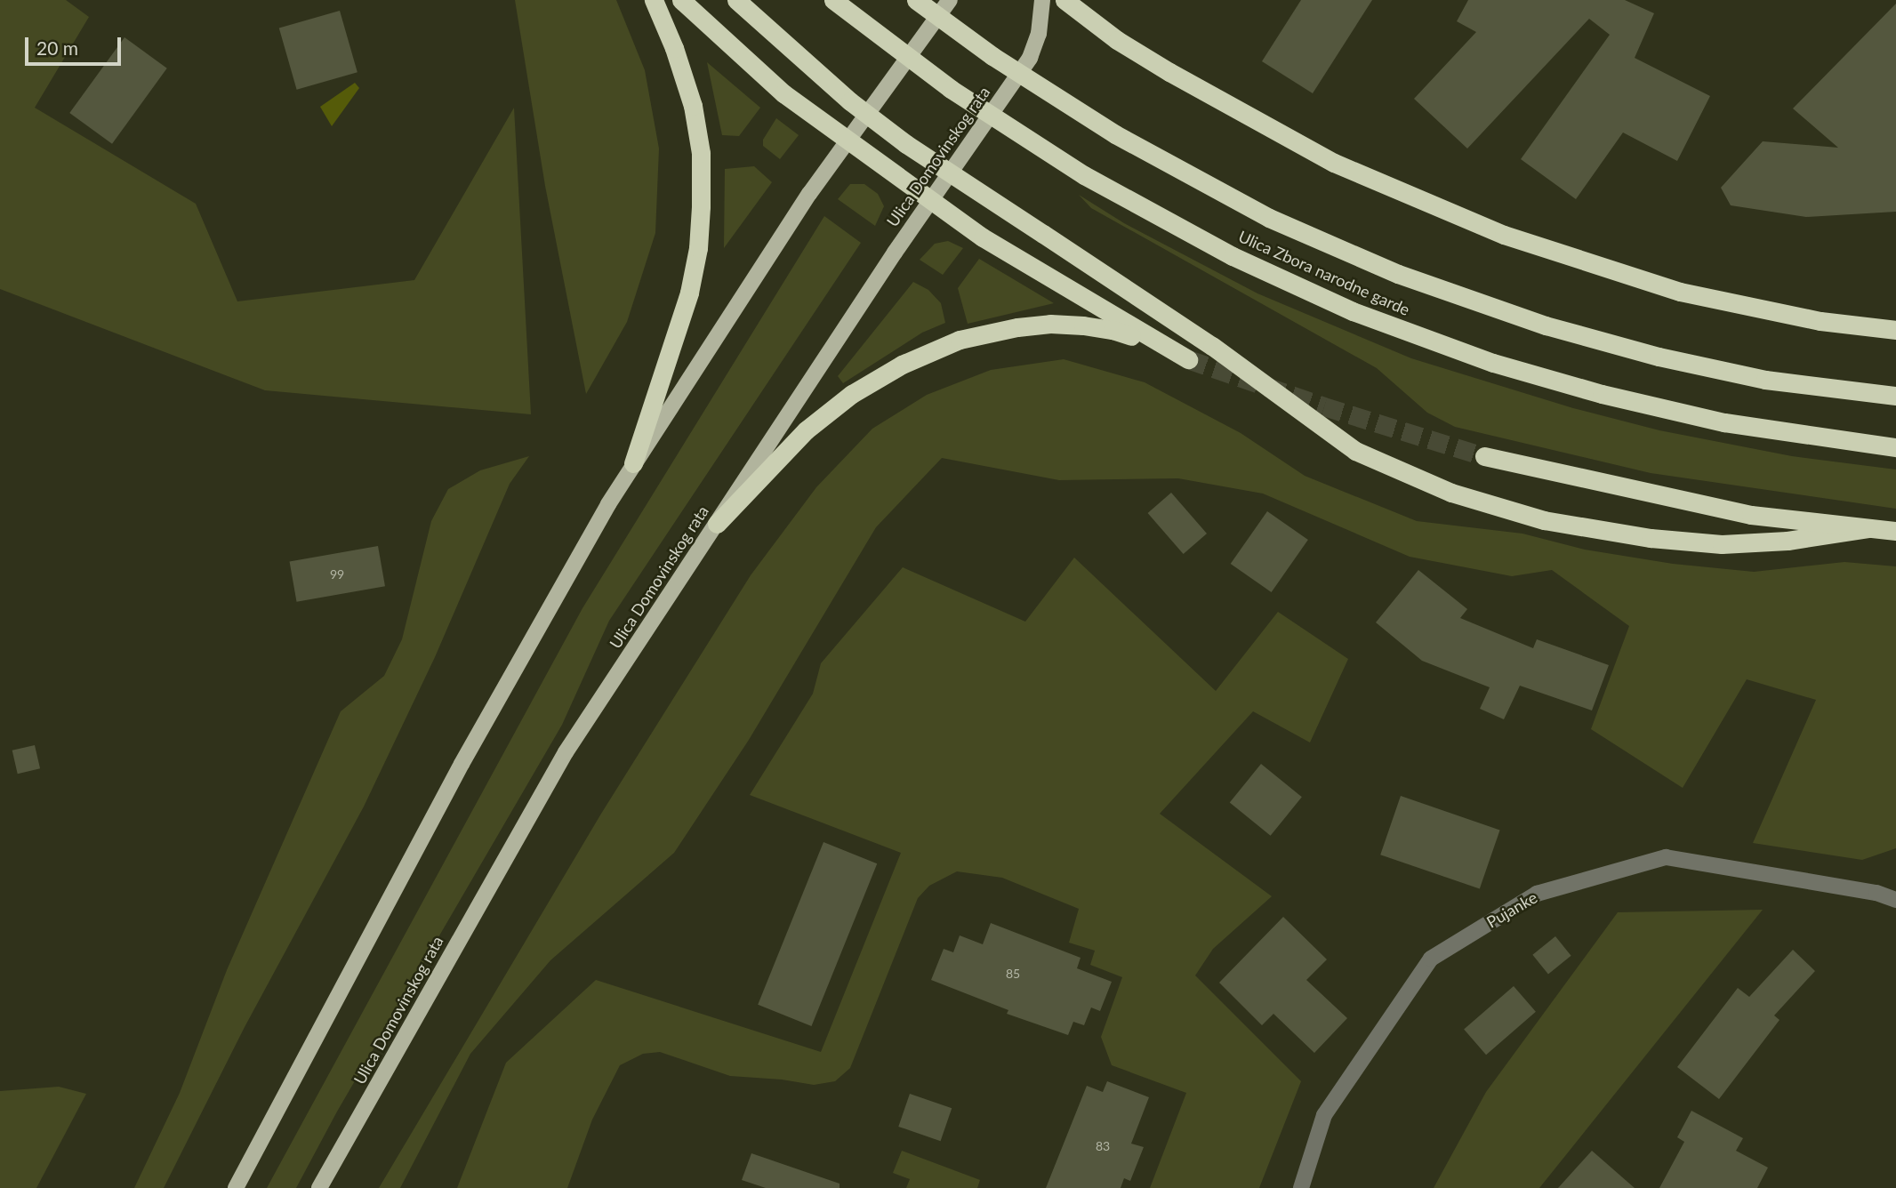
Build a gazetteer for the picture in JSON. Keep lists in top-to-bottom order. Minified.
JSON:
{"streets":{"highway":["Ulica Zbora narodne garde"],"main road":["Ulica Domovinskog rata"],"street":["Pujanke"]},"house_numbers":["99","85","83"],"scale_bar":"20 m"}
